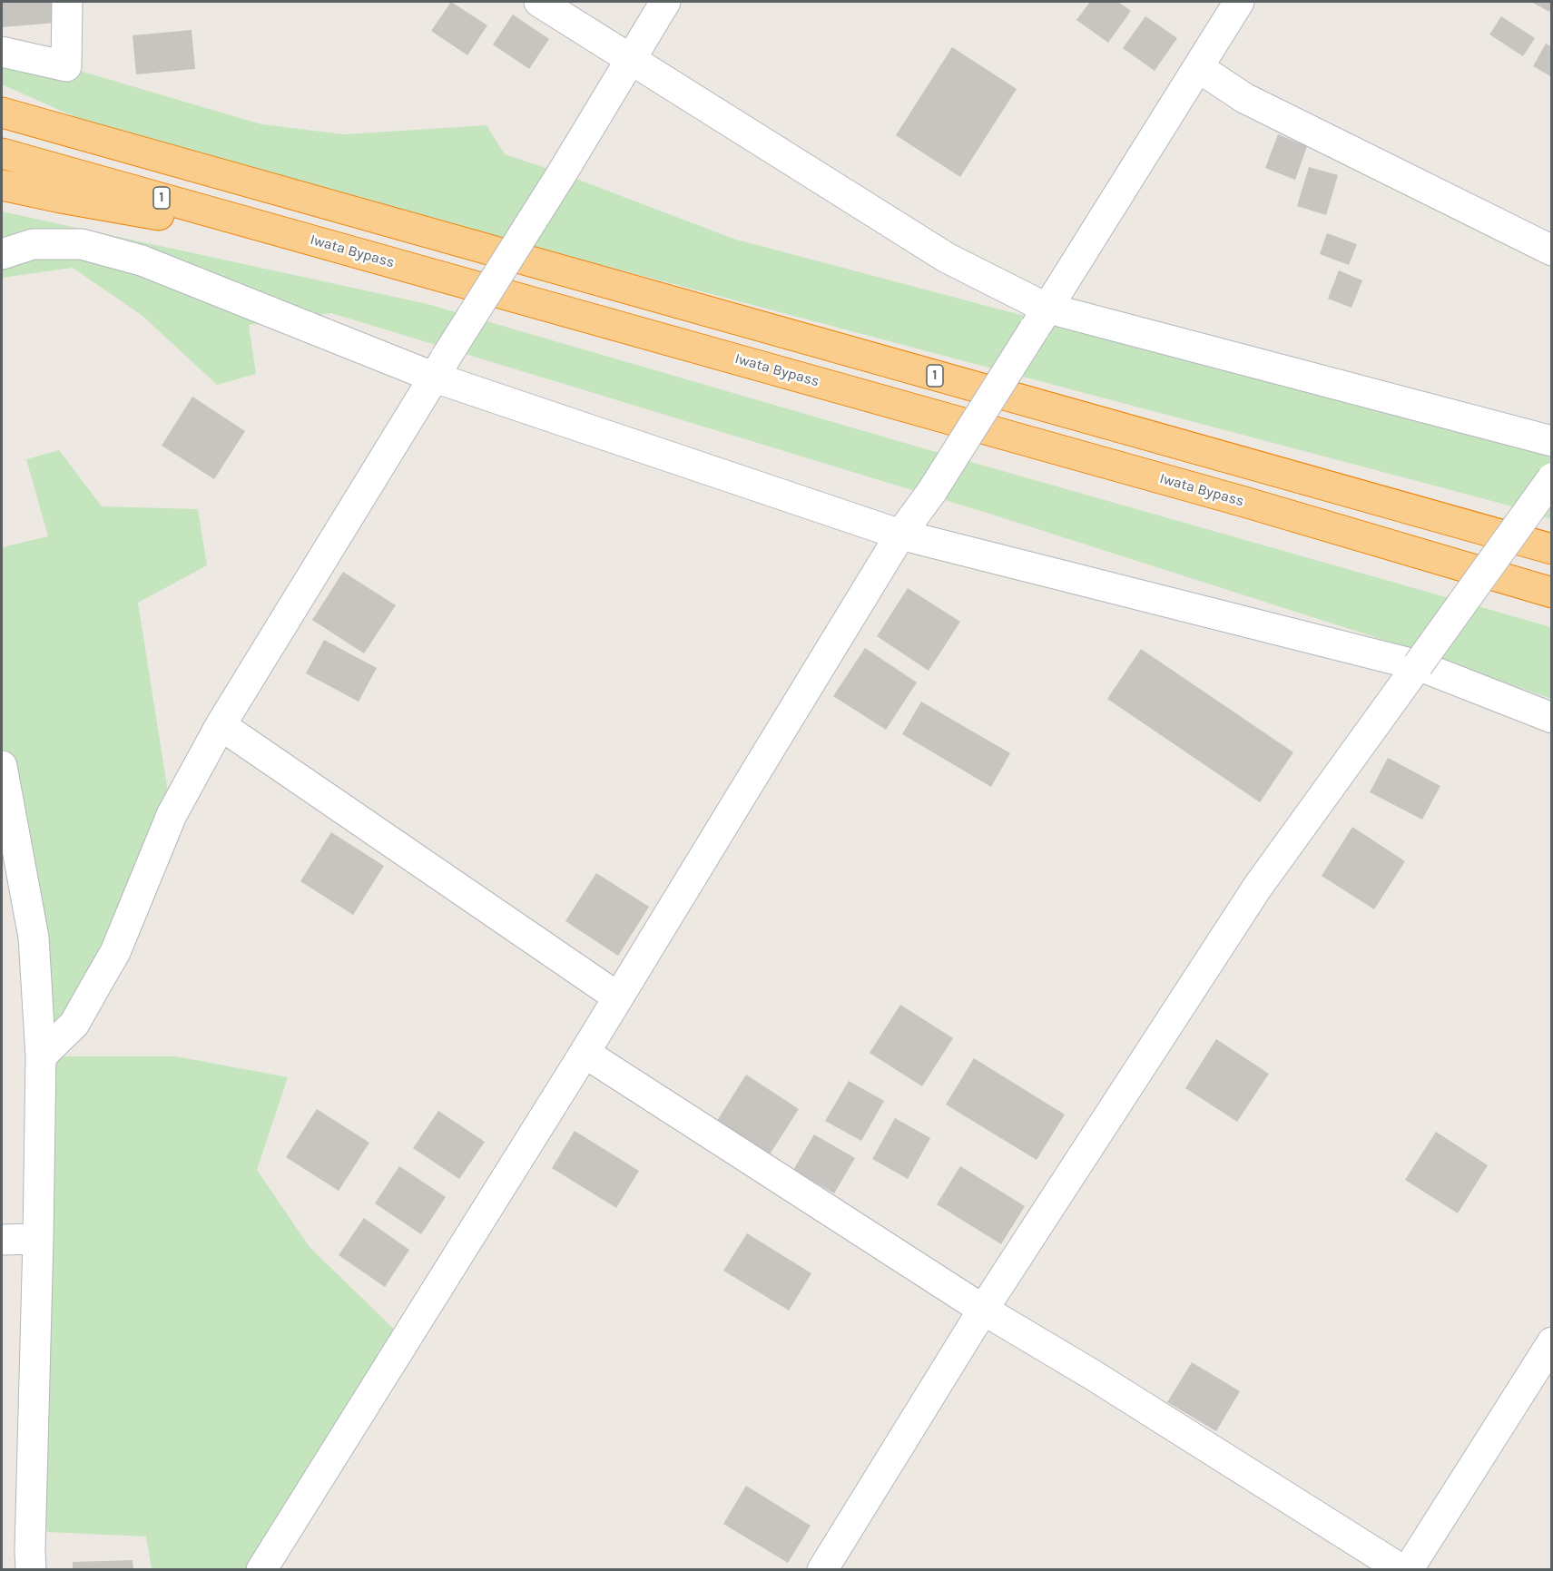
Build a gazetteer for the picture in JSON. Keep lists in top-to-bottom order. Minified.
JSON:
{"streets":{"highway":["1","Iwata Bypass"]},"crossings":[["1","Iwata Bypass"]]}
